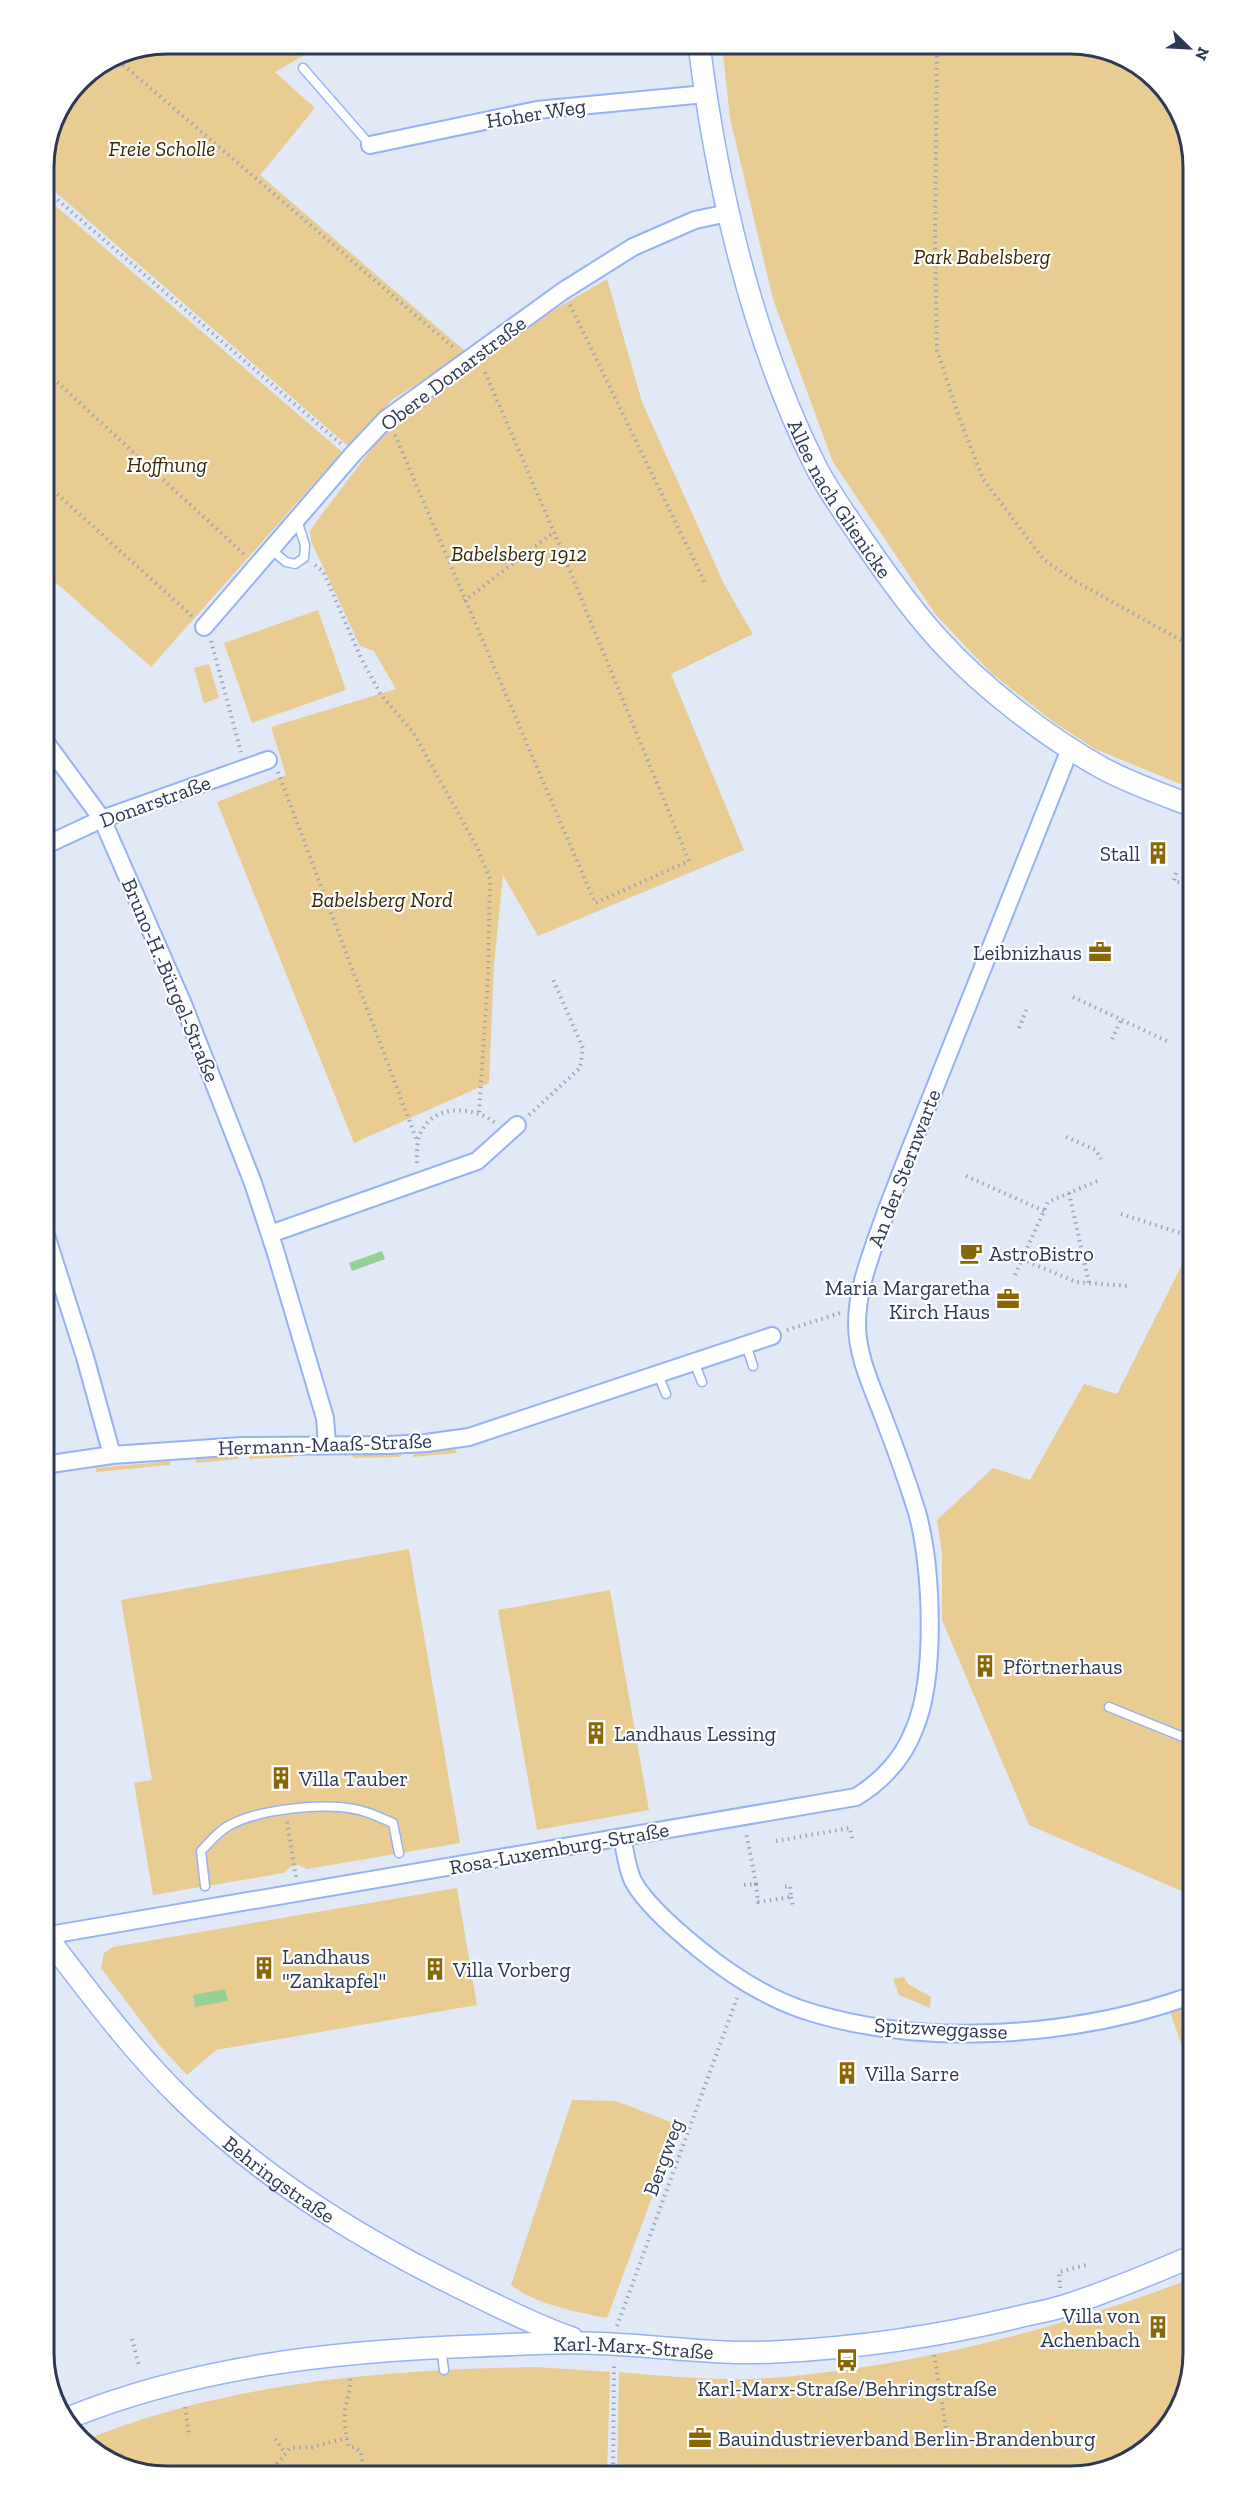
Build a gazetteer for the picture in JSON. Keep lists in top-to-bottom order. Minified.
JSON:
{"streets":{"street":["Hoher Weg","Obere Donarstraße","Allee nach Glienicke","Donarstraße","Bruno-H.-Bürgel-Straße","An der Sternwarte","Hermann-Maaß-Straße","Rosa-Luxemburg-Straße","Spitzweggasse","Behringstraße","Karl-Marx-Straße"],"path":["Bergweg"]},"crossings":[["Hoher Weg","Allee nach Glienicke"],["Obere Donarstraße","Allee nach Glienicke"],["Allee nach Glienicke","An der Sternwarte"],["Donarstraße","Bruno-H.-Bürgel-Straße"],["Bruno-H.-Bürgel-Straße","Hermann-Maaß-Straße"],["An der Sternwarte","Rosa-Luxemburg-Straße"],["Rosa-Luxemburg-Straße","Spitzweggasse"],["Spitzweggasse","Bergweg"],["Bergweg","Karl-Marx-Straße"],["Behringstraße","Karl-Marx-Straße"]],"parks":["Freie Scholle","Park Babelsberg","Hoffnung","Babelsberg 1912","Babelsberg Nord"],"places":{"building":["Stall","Pförtnerhaus","Landhaus Lessing","Villa Tauber","Landhaus \"Zankapfel\"","Villa Vorberg","Villa Sarre","Villa von Achenbach"],"office":["Leibnizhaus","Maria Margaretha Kirch Haus","Bauindustrieverband Berlin-Brandenburg"],"cafe":["AstroBistro"],"bus stop":["Karl-Marx-Straße/Behringstraße"]},"north":"bottom right"}
